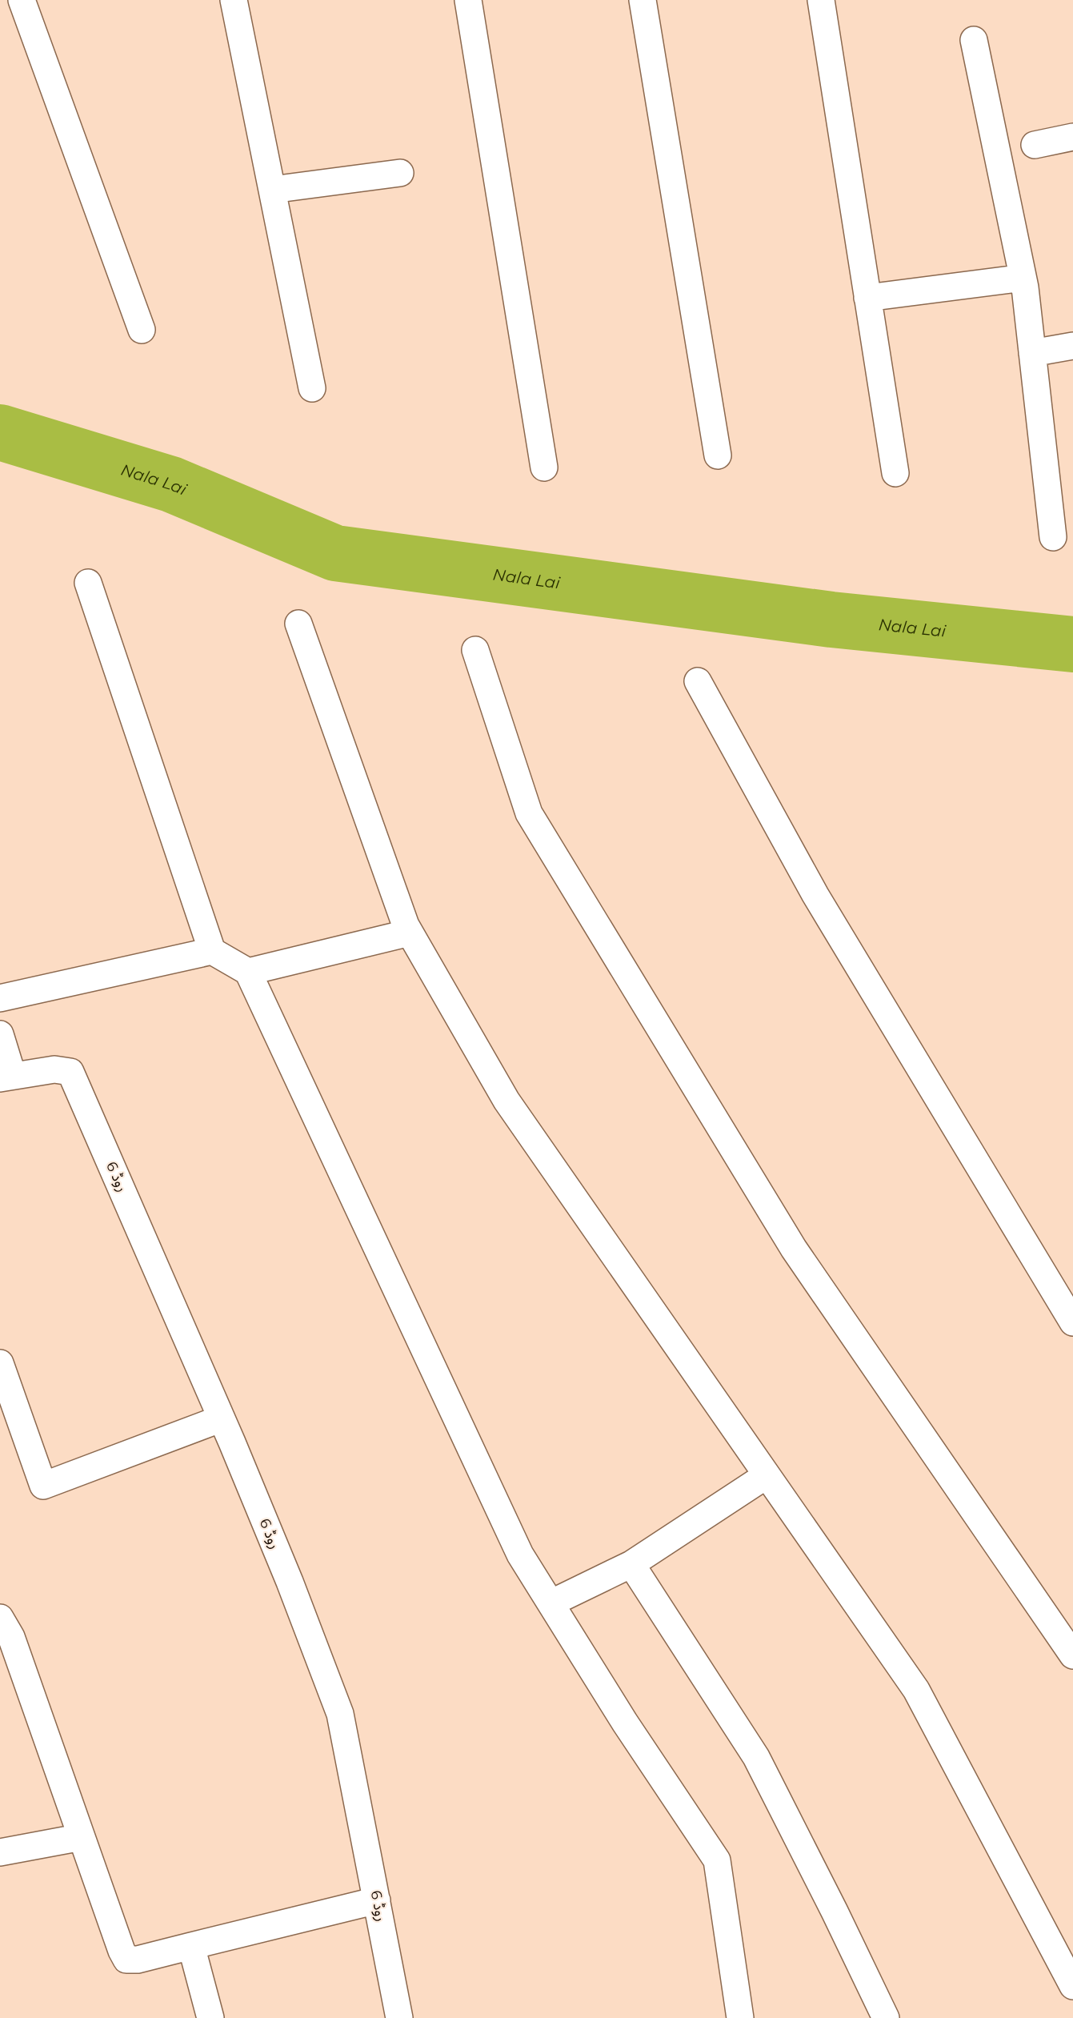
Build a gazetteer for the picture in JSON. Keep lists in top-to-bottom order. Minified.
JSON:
{"streets":{"street":["روڈ 6"]},"water":["Nala Lai"]}
